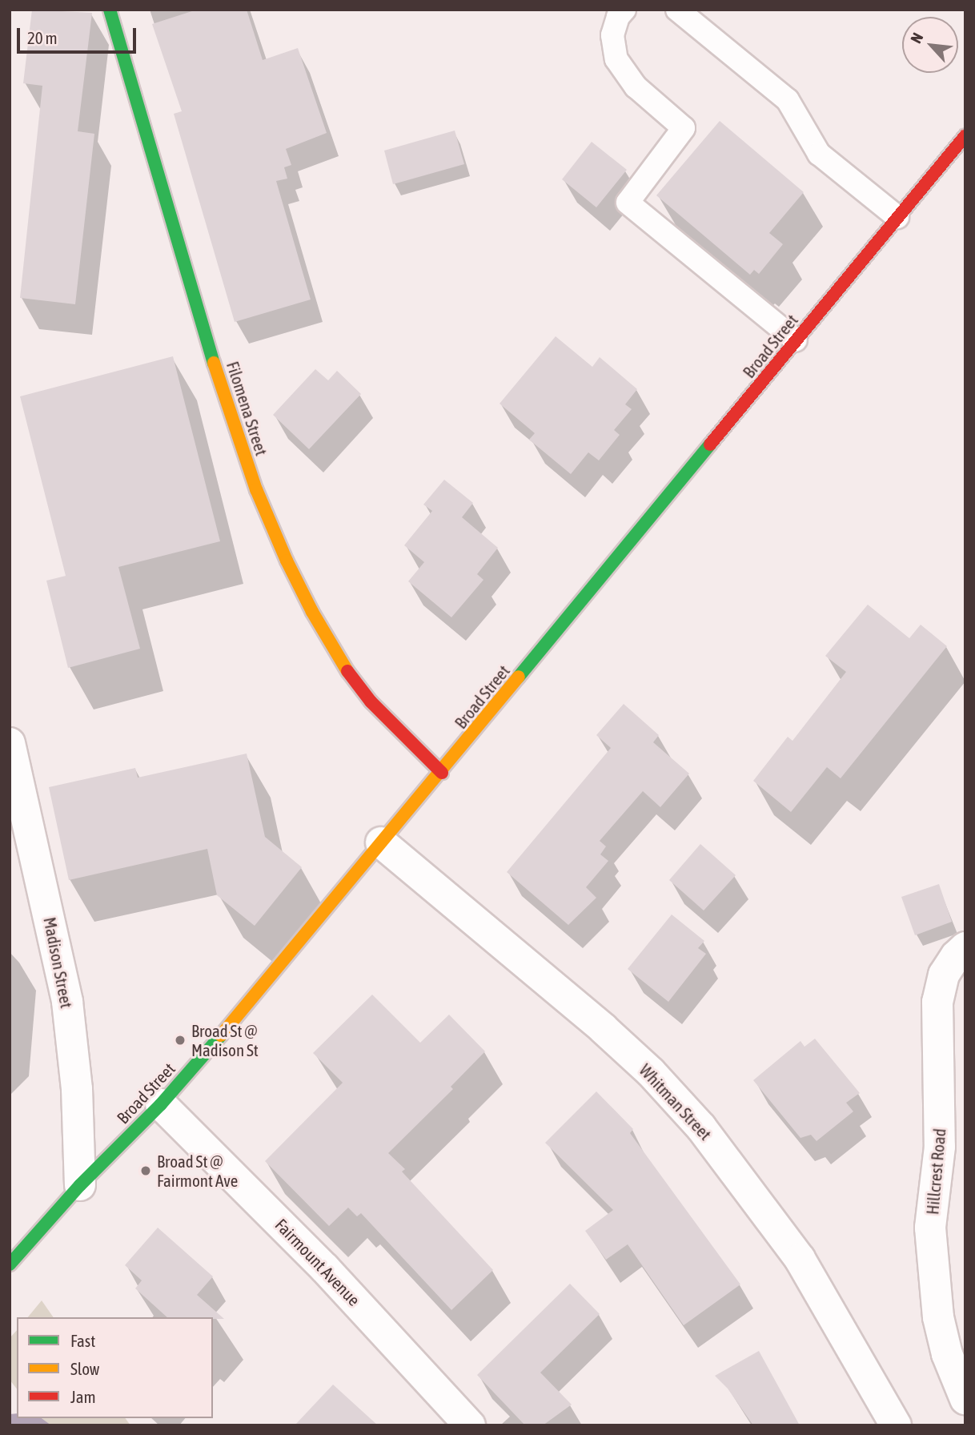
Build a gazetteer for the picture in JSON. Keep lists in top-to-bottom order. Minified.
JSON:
{"streets":{"main road":["Broad Street","Filomena Street"],"street":["Madison Street","Whitman Street","Hillcrest Road","Fairmount Avenue"]},"crossings":[["Broad Street","Filomena Street"],["Broad Street","Madison Street"],["Broad Street","Whitman Street"],["Broad Street","Fairmount Avenue"]],"places":["Broad St @ Madison St","Broad St @ Fairmont Ave"],"legend":["Fast","Slow","Jam"],"scale_bar":"20 m","north":"top left"}
